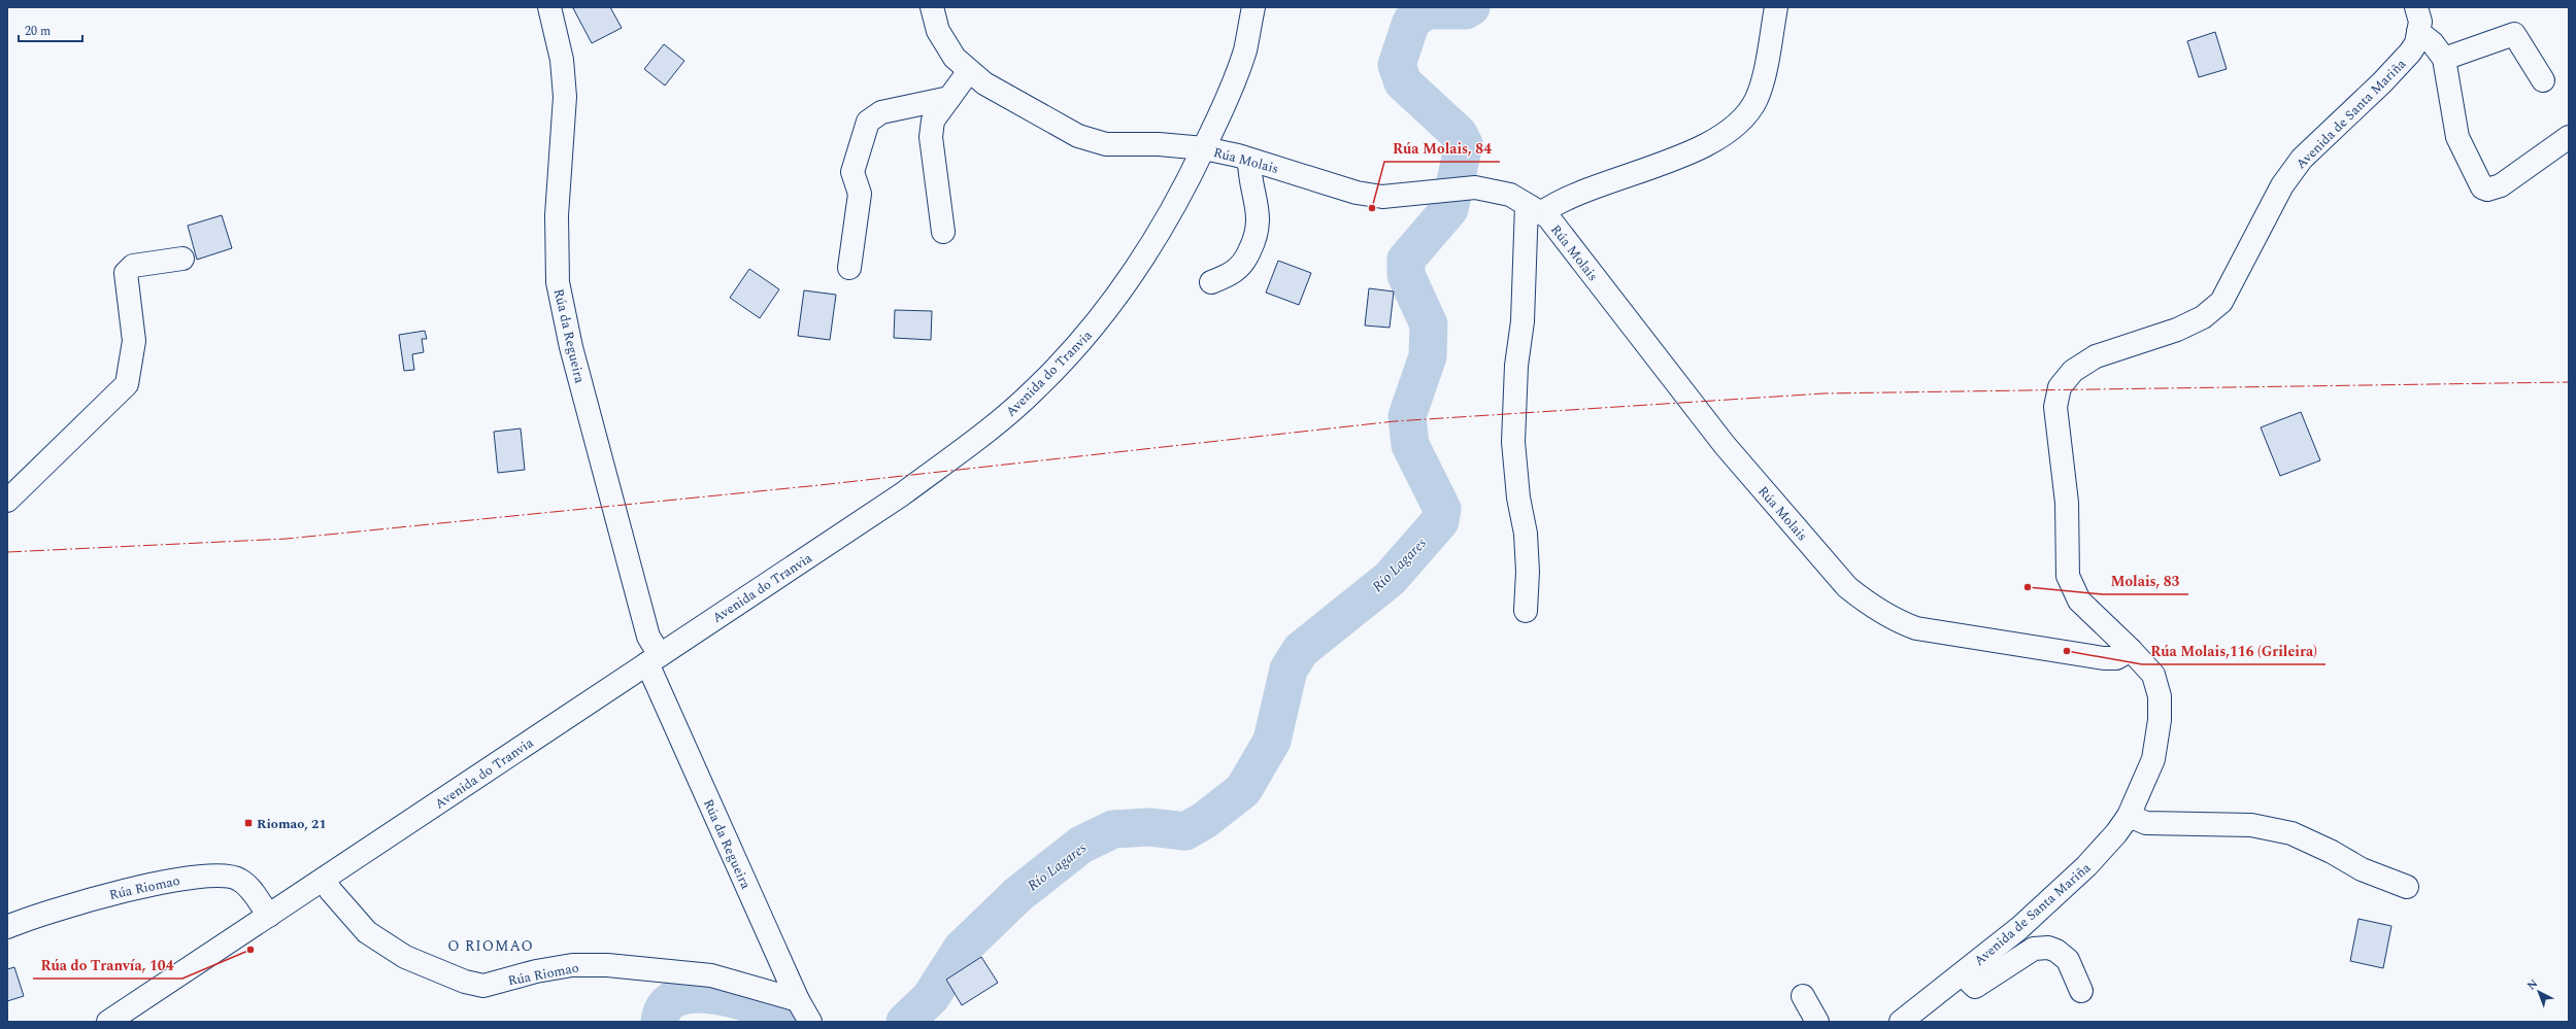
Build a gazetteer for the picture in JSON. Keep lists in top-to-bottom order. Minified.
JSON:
{"streets":{"street":["Avenida de Santa Mariña","Rúa Molais","Rúa da Regueira","Avenida do Tranvia","Rúa Riomao"]},"crossings":[["Avenida de Santa Mariña","Rúa Molais"],["Rúa Molais","Avenida do Tranvia"],["Rúa da Regueira","Avenida do Tranvia"],["Rúa da Regueira","Rúa Riomao"],["Avenida do Tranvia","Rúa Riomao"]],"districts":["O RIOMAO"],"water":["Río Lagares"],"places":{"other":["Rúa Molais, 84","Molais, 83","Rúa Molais,116 (Grileira)","Rúa do Tranvía, 104"],"transit":["Riomao, 21"]},"scale_bar":"20 m","north":"top left"}
